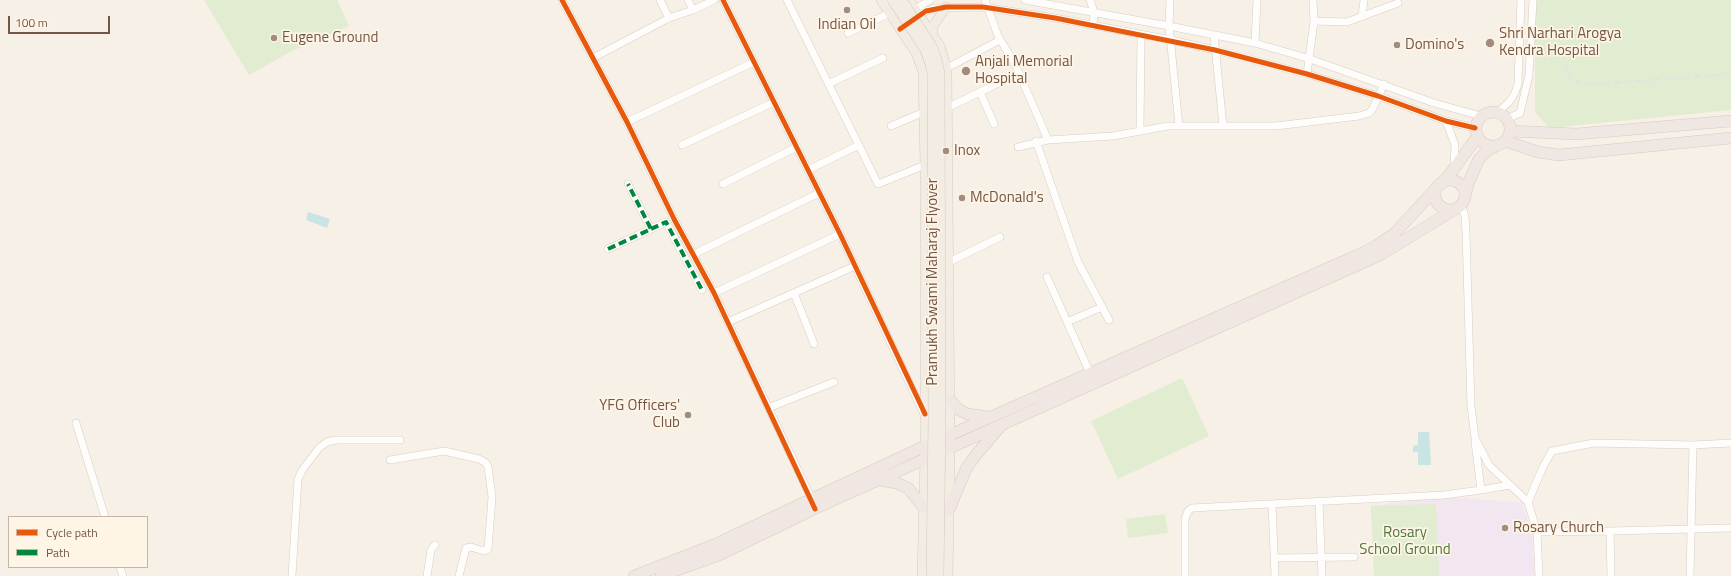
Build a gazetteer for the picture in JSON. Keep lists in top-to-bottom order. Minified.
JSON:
{"streets":{"main road":["Pramukh Swami Maharaj Flyover"]},"parks":["Rosary School Ground"],"places":["Indian Oil","Eugene Ground","Shri Narhari Arogya Kendra Hospital","Domino's","Anjali Memorial Hospital","Inox","McDonald's","YFG Officers' Club","Rosary Church"],"legend":["Cycle path","Path"],"scale_bar":"100 m"}
